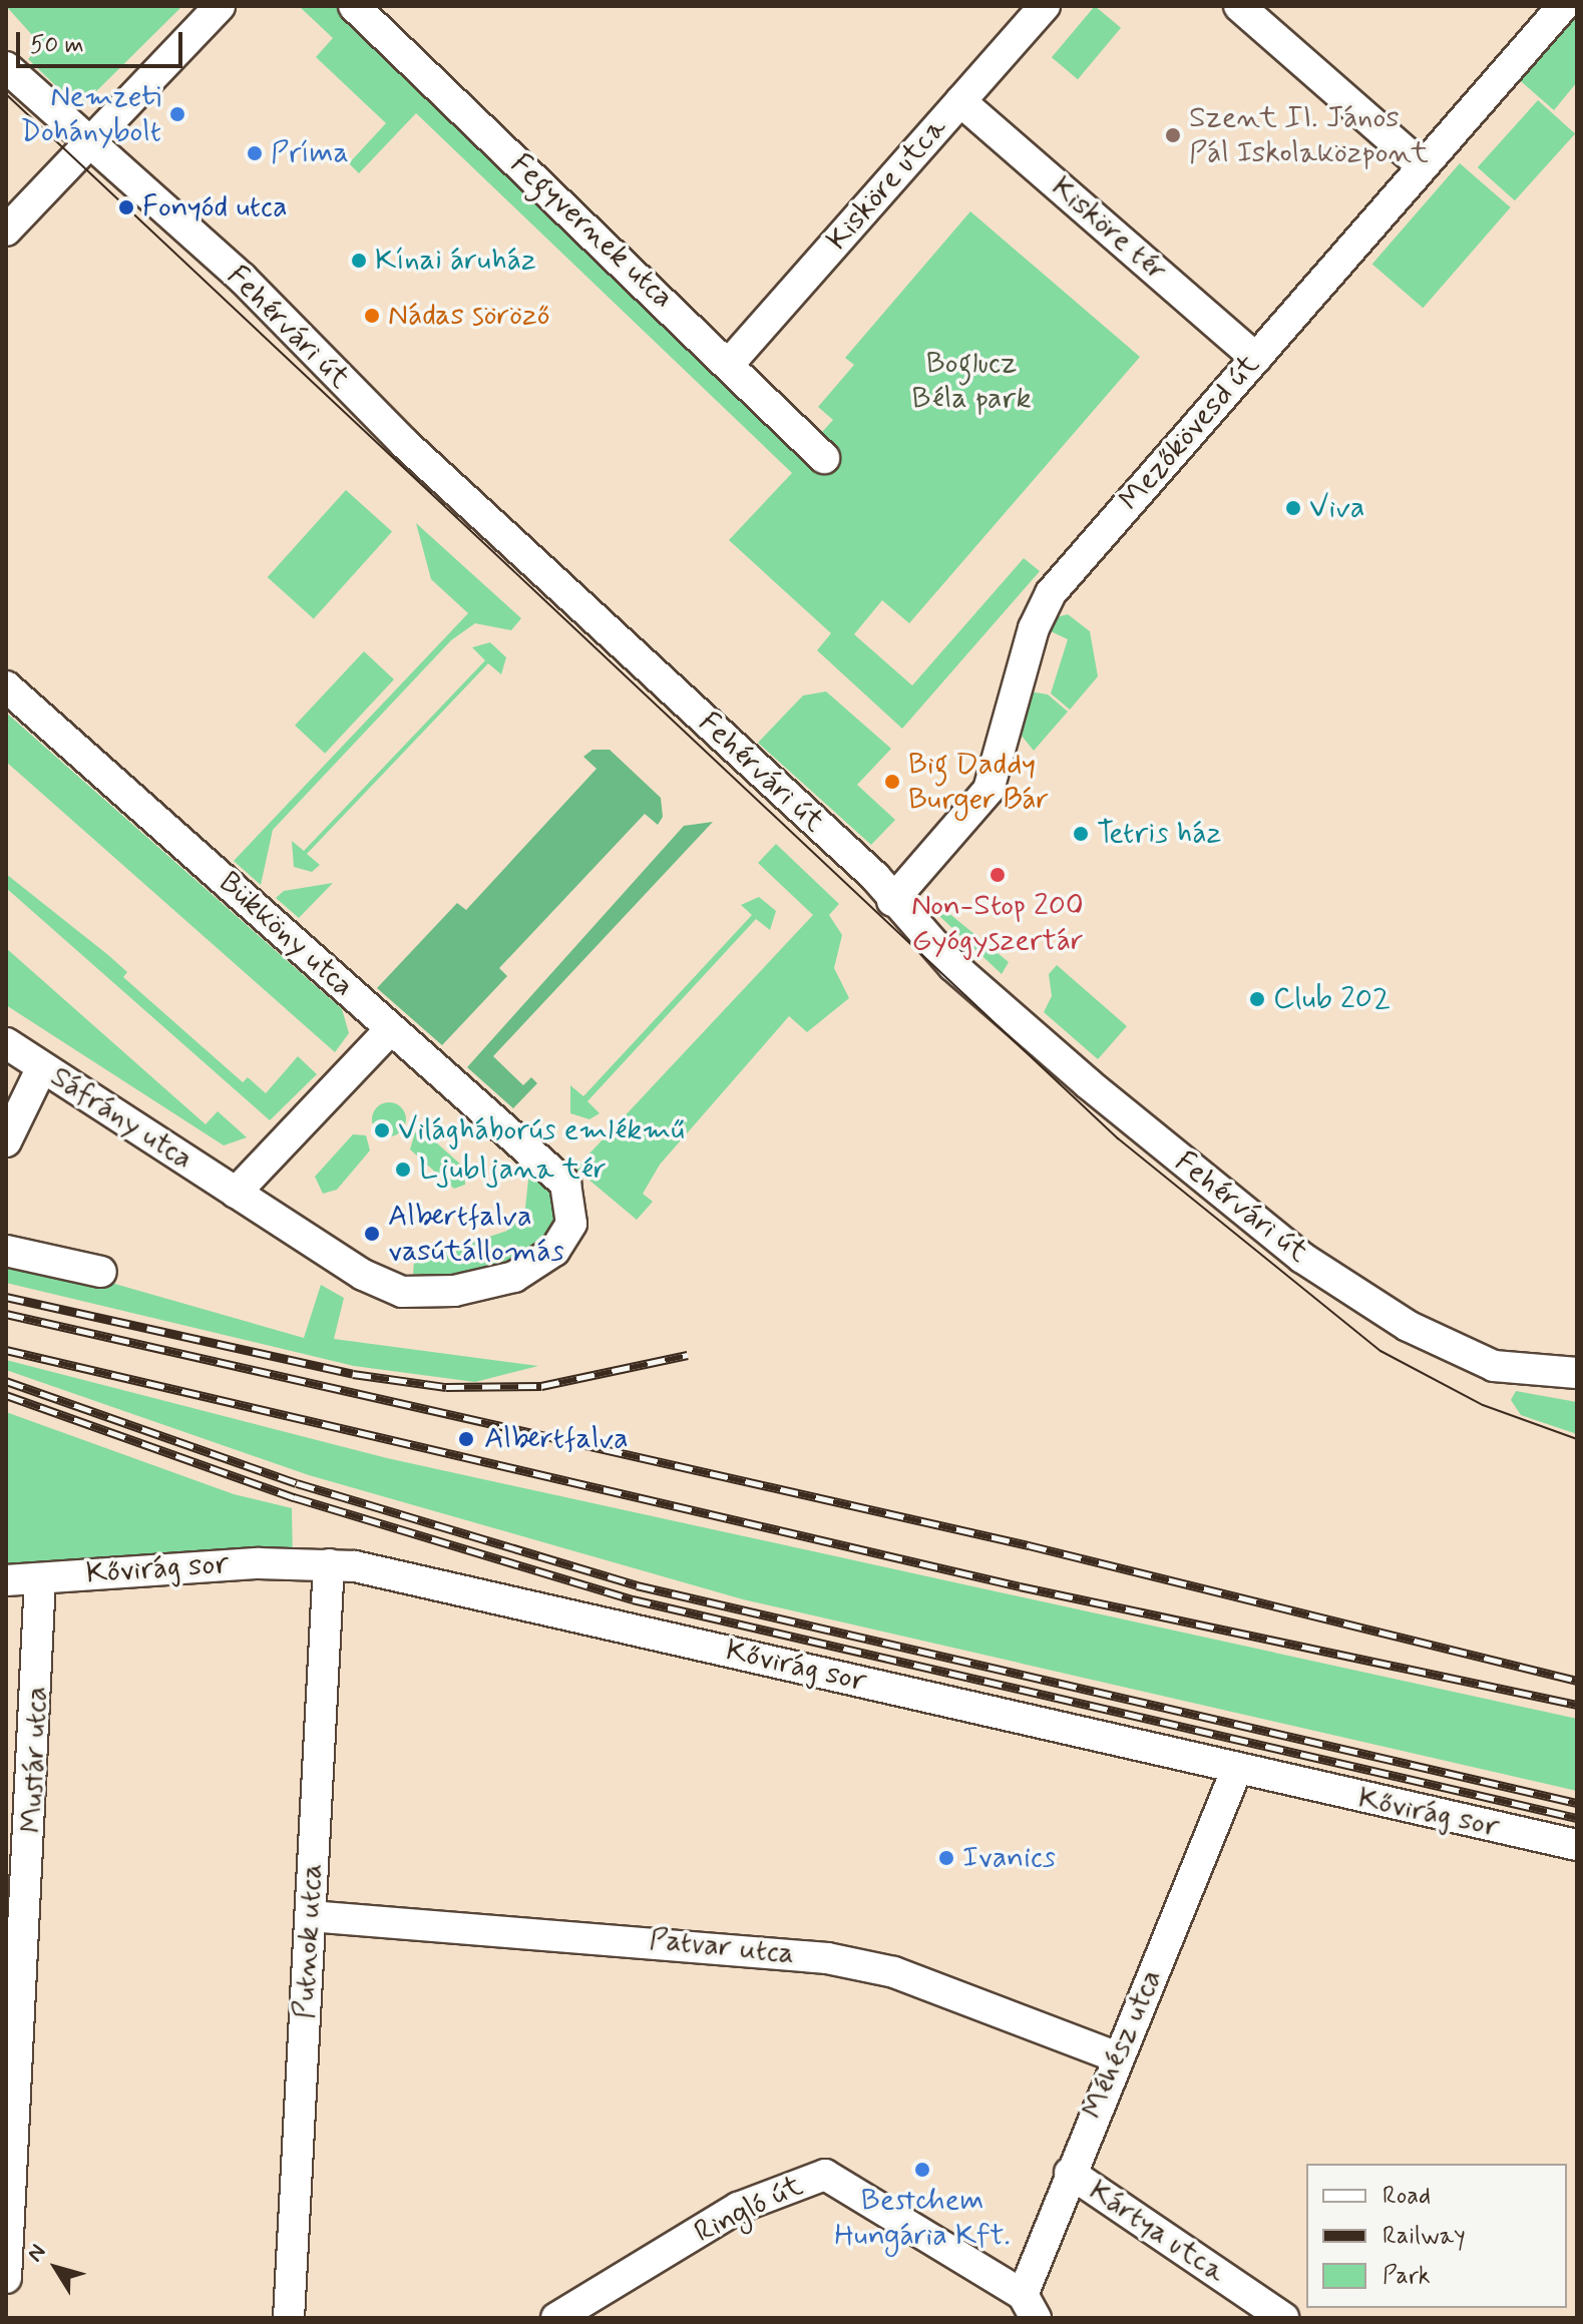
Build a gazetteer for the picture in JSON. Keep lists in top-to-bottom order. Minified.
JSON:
{"streets":{"street":["Kisköre utca","Kisköre tér","Fegyvernek utca","Fehérvári út","Mezőkövesd út","Bükköny utca","Sáfrány utca","Kővirág sor","Mustár utca","Putnok utca","Patvar utca","Méhész utca","Ringló út","Kártya utca"]},"crossings":[["Kisköre utca","Kisköre tér"],["Kisköre utca","Fegyvernek utca"],["Kisköre tér","Mezőkövesd út"],["Fehérvári út","Mezőkövesd út"],["Bükköny utca","Sáfrány utca"],["Kővirág sor","Mustár utca"],["Kővirág sor","Putnok utca"],["Kővirág sor","Méhész utca"],["Putnok utca","Patvar utca"],["Patvar utca","Méhész utca"],["Méhész utca","Ringló út"],["Méhész utca","Kártya utca"]],"parks":["Boglucz Béla park"],"places":["Nemzeti Dohánybolt","Szent II. János Pál Iskolaközpont","Príma","Fonyód utca","Kínai áruház","Nádas söröző","Viva","Big Daddy Burger Bár","Tetris ház","Non-Stop 200 Gyógyszertár","Club 202","Világháborús emlékmű","Ljubljana tér","Albertfalva vasútállomás","Albertfalva","Ivanics","Bestchem Hungária Kft."],"legend":["Road","Railway","Park"],"scale_bar":"50 m","north":"top left"}
